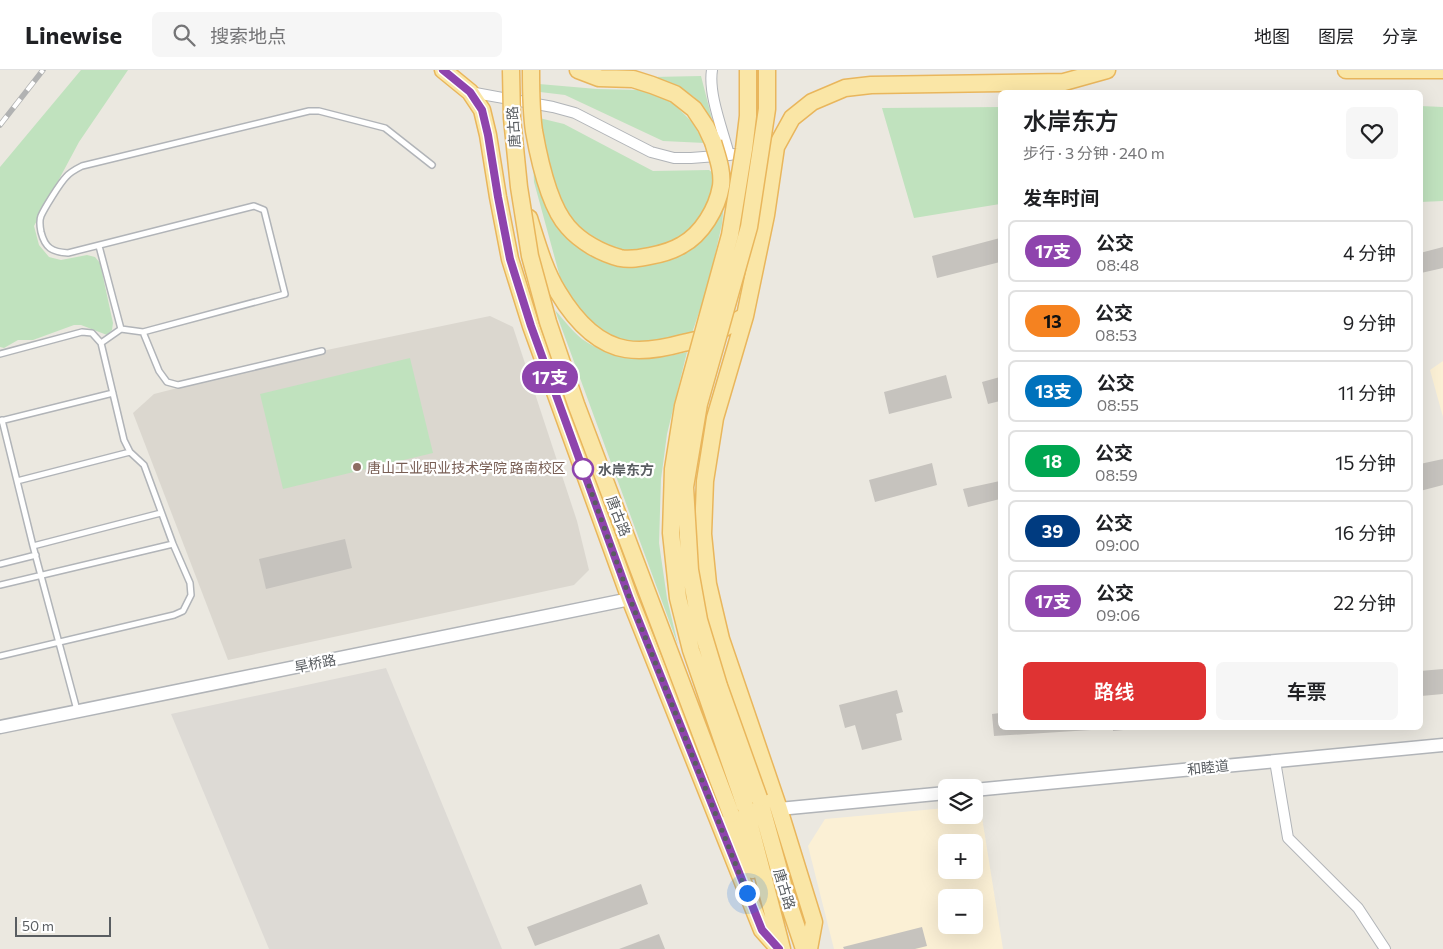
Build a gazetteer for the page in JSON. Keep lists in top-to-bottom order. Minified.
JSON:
{"streets":{"main road":["唐古路"],"street":["旱桥路","和睦道"]},"places":["唐山工业职业技术学院 路南校区","水岸东方"],"lines":["bus line 17支"],"scale_bar":"50 m","page":{"header":"Linewise","search":"搜索地点","nav":["地图","图层","分享"],"on_map":"17支","heading":[["水岸东方","步行 · 3 分钟 · 240 m"],"发车时间"],"list":[{"mark":"17支","name":"公交","note":"08:48","value":"4 分钟"},{"mark":"13","name":"公交","note":"08:53","value":"9 分钟"},{"mark":"13支","name":"公交","note":"08:55","value":"11 分钟"},{"mark":"18","name":"公交","note":"08:59","value":"15 分钟"},{"mark":"39","name":"公交","note":"09:00","value":"16 分钟"},{"mark":"17支","name":"公交","note":"09:06","value":"22 分钟"}],"buttons":["路线","车票"],"map_buttons":["+","−"],"scale":"50 m"}}
